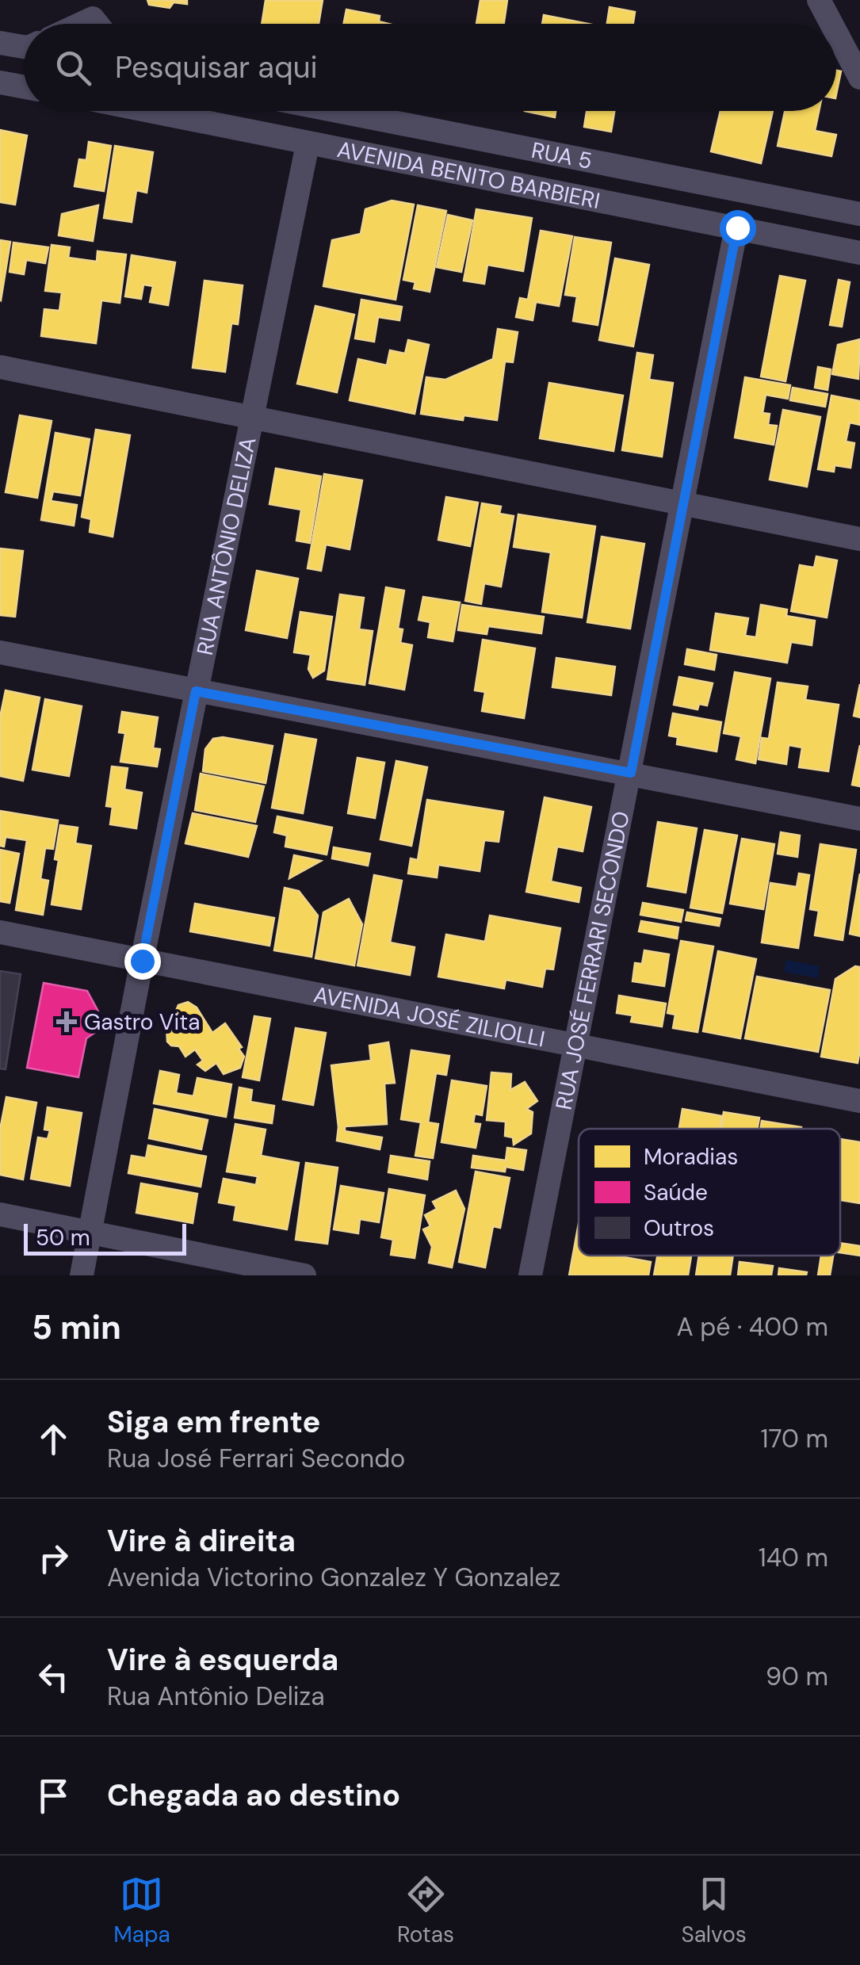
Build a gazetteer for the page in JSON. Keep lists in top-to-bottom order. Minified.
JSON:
{"streets":{"street":["RUA 5","AVENIDA BENITO BARBIERI","RUA ANTÔNIO DELIZA","RUA JOSÉ FERRARI SECONDO","AVENIDA JOSÉ ZILIOLLI"]},"crossings":[["AVENIDA BENITO BARBIERI","RUA ANTÔNIO DELIZA"],["AVENIDA BENITO BARBIERI","RUA JOSÉ FERRARI SECONDO"],["RUA ANTÔNIO DELIZA","AVENIDA JOSÉ ZILIOLLI"],["RUA JOSÉ FERRARI SECONDO","AVENIDA JOSÉ ZILIOLLI"]],"places":{"health":["Gastro Vita"]},"legend":["Moradias","Saúde","Outros"],"scale_bar":"50 m","page":{"search":"Pesquisar aqui","scale":"50 m","heading":["5 min","A pé · 400 m"],"list":[["Siga em frente","Rua José Ferrari Secondo","170 m"],["Vire à direita","Avenida Victorino Gonzalez Y Gonzalez","140 m"],["Vire à esquerda","Rua Antônio Deliza","90 m"],"Chegada ao destino"],"nav":["Mapa","Rotas","Salvos"]}}
